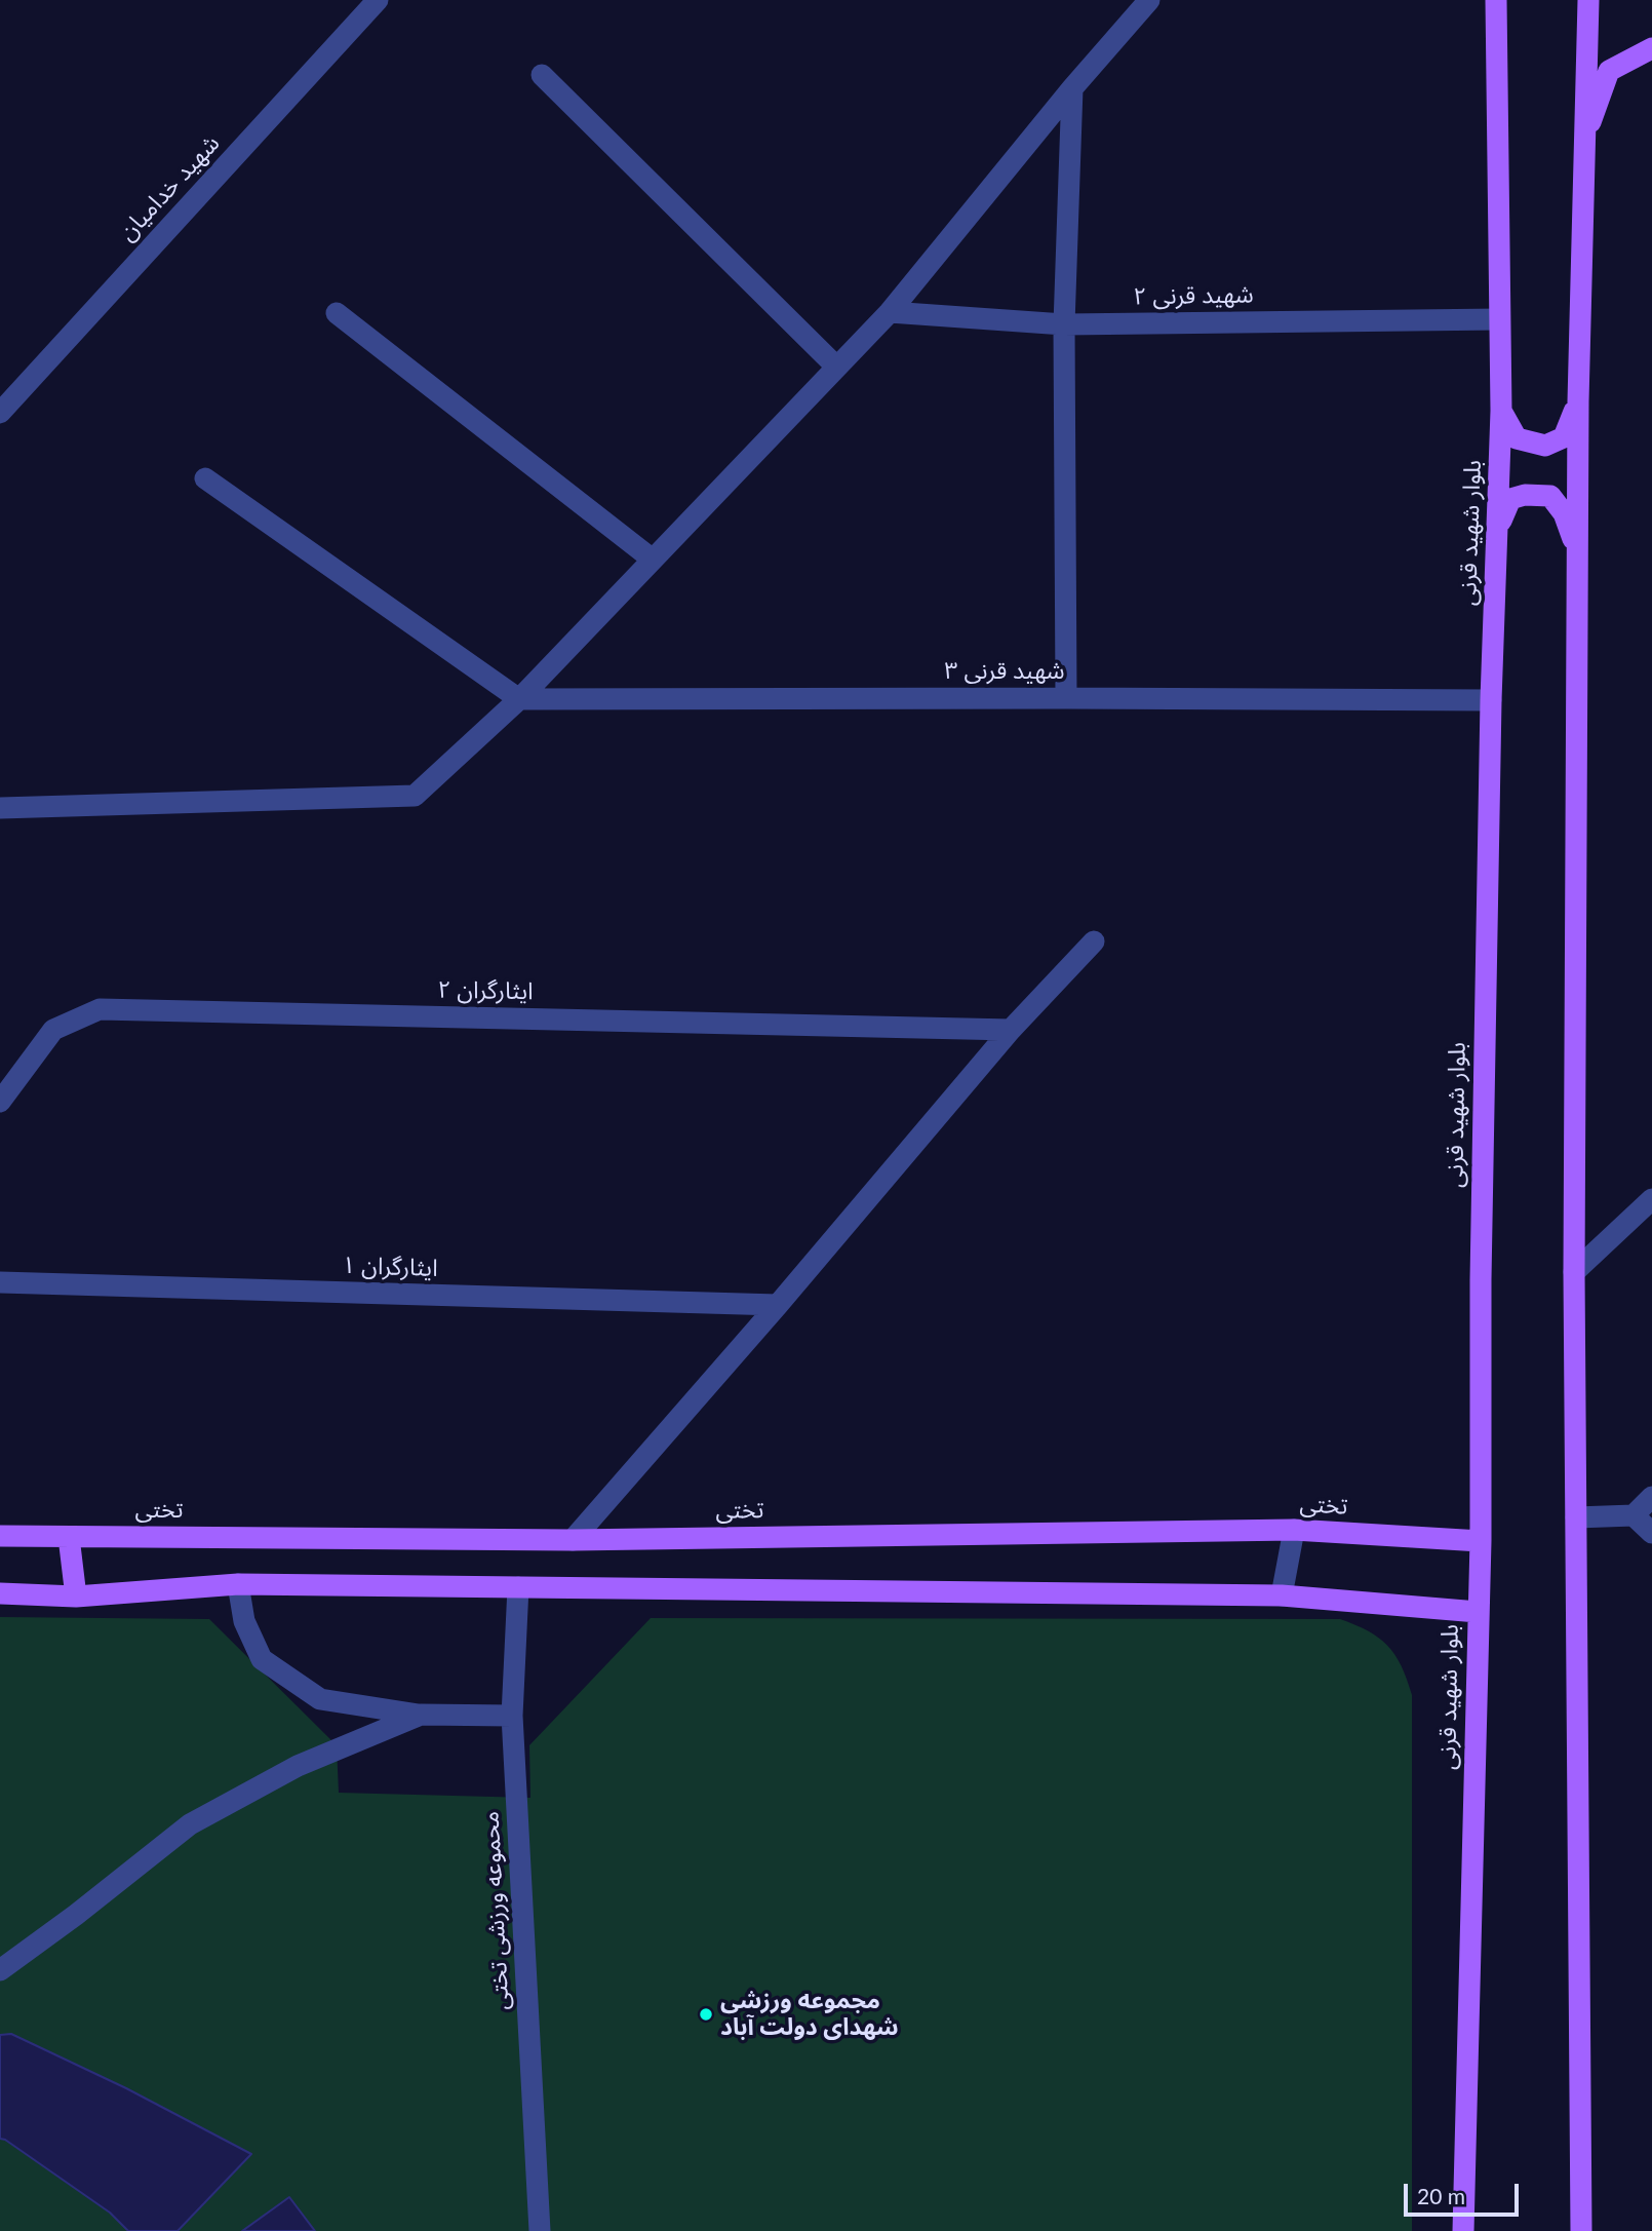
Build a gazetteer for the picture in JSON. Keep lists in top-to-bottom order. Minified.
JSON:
{"streets":{"main road":["بلوار شهید قرنی","تختی"],"street":["شهید خدامیان","شهید قرنی ۲","شهید قرنی ۳","ایثارگران ۲","ایثارگران ۱","محموعه ورزشی تختی"]},"crossings":[["شهید قرنی ۲","بلوار شهید قرنی"],["بلوار شهید قرنی","شهید قرنی ۳"],["بلوار شهید قرنی","تختی"]],"places":["مجموعه ورزشی شهدای دولت آباد"],"scale_bar":"20 m"}
